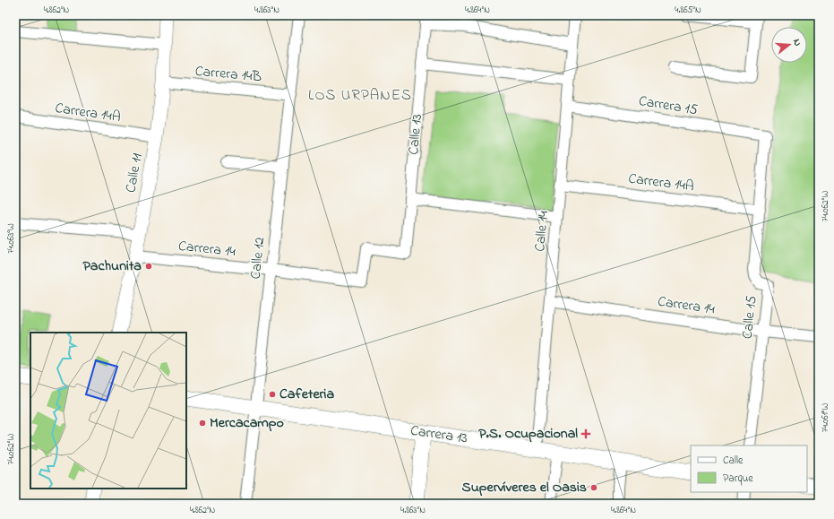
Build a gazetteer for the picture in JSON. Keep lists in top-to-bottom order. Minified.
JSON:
{"streets":{"main road":["Carrera 13"],"street":["Carrera 14B","Carrera 15","Carrera 14A","Calle 13","Calle 11","Calle 14","Carrera 14","Calle 12","Calle 15"]},"crossings":[["Carrera 14B","Calle 11"],["Carrera 14B","Calle 12"],["Carrera 15","Calle 14"],["Carrera 15","Calle 15"],["Carrera 14A","Calle 11"],["Carrera 14A","Calle 14"],["Carrera 14A","Calle 15"],["Calle 13","Carrera 14"],["Calle 11","Carrera 14"],["Calle 14","Carrera 14"],["Calle 14","Carrera 13"],["Carrera 14","Calle 12"],["Carrera 14","Calle 15"],["Calle 12","Carrera 13"]],"districts":["LOS URPANES"],"places":{"other":["Pachunita","Cafeteria","Mercacampo","Supervíveres el Oasis"],"health":["P.S. Ocupacional"]},"legend":["Calle","Parque"],"north":"right","coordinates":["4.862°N","4.863°N","4.864°N","4.865°N","74.062°W","74.063°W","74.061°W"]}
